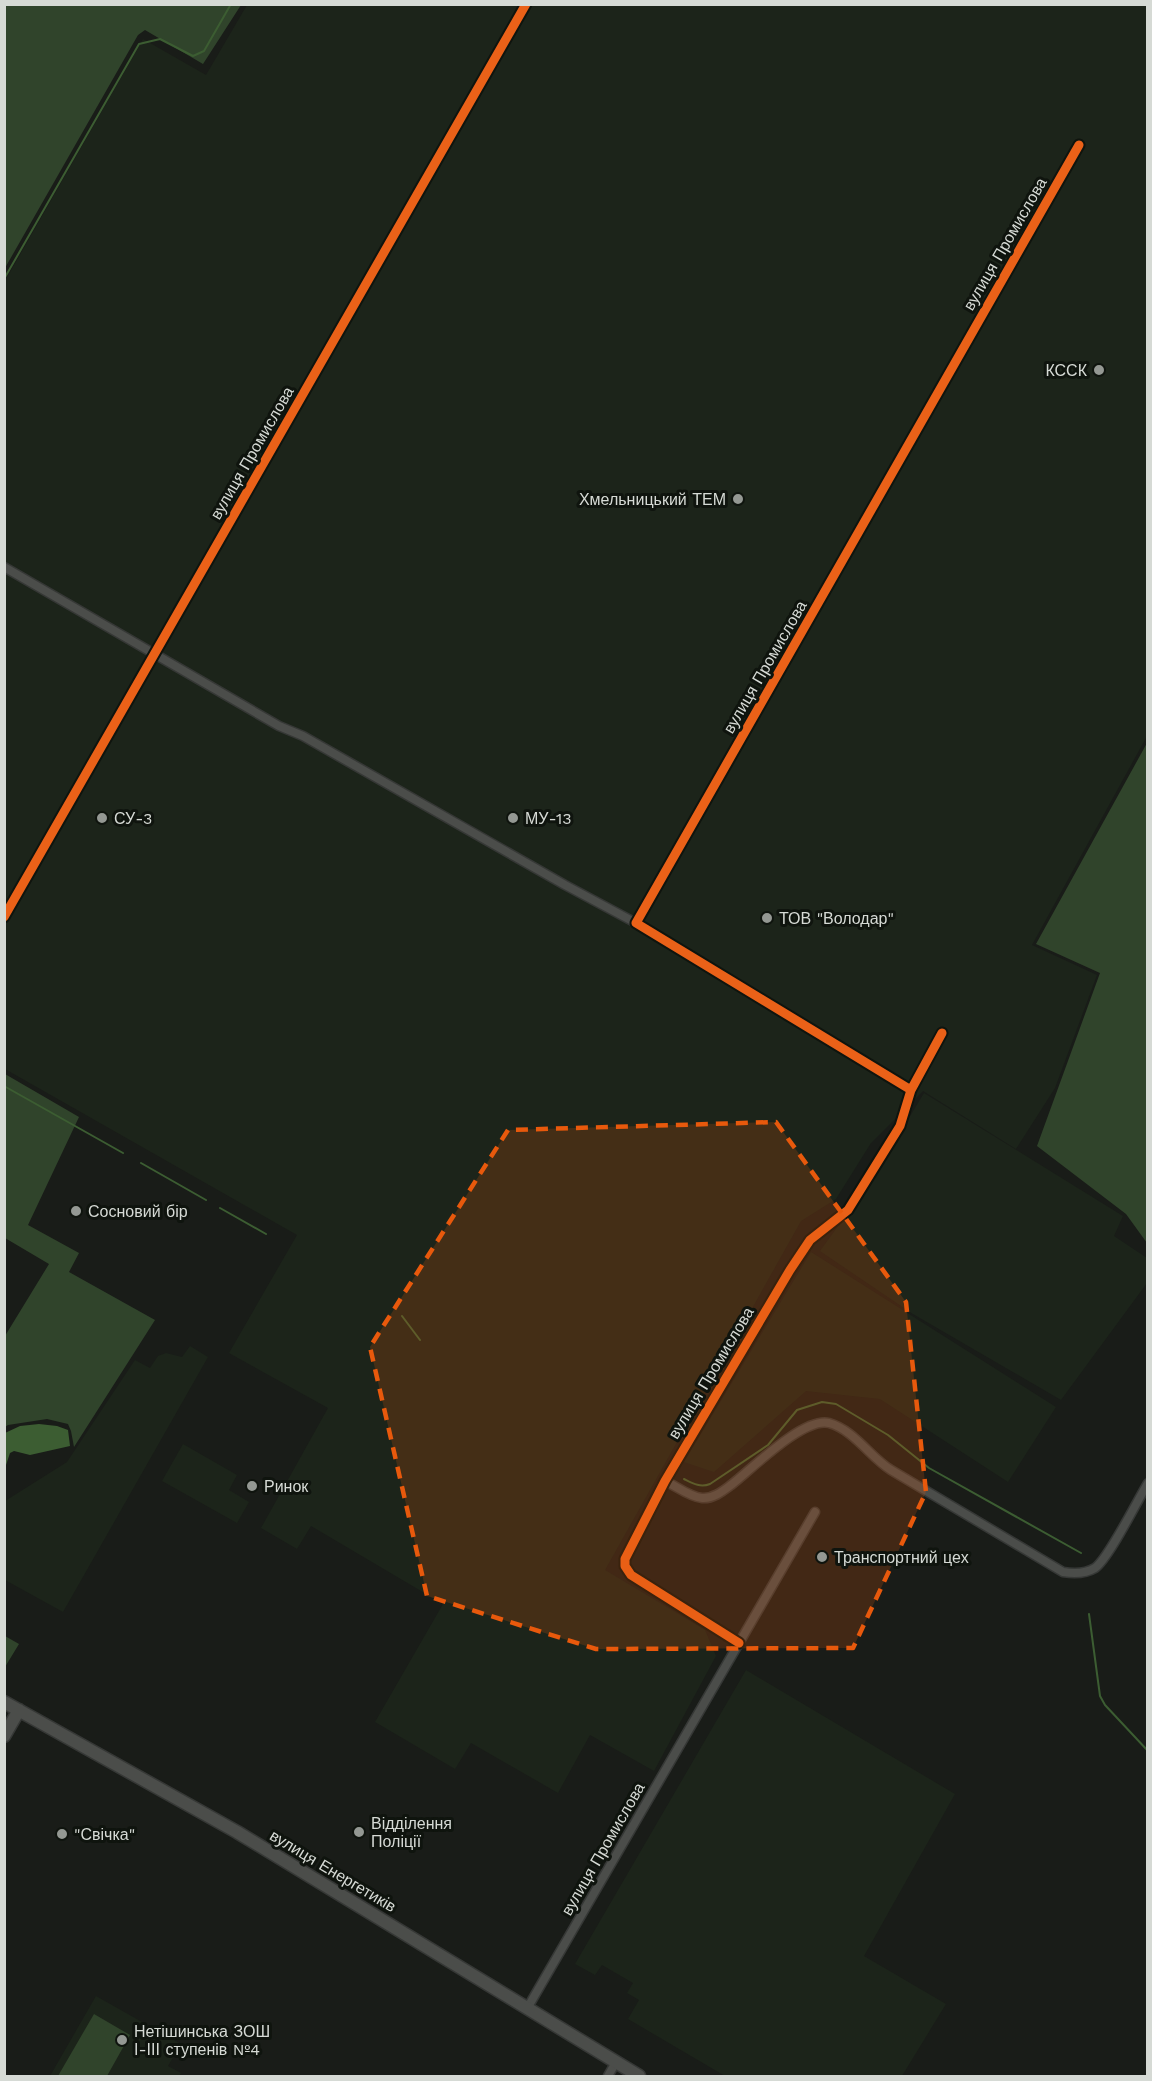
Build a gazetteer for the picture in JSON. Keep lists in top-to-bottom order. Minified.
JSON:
{"streets":{"main road":["вулиця Енергетиків"],"street":["вулиця Промислова"]},"crossings":[["вулиця Промислова","вулиця Енергетиків"]],"places":["КССК","Хмельницький ТЕМ","СУ-3","МУ-13","ТОВ \"Володар\"","Сосновий бір","Ринок","Транспортний цех","Відділення Поліції","\"Свічка\"","Нетішинська ЗОШ І-ІІІ ступенів №4"]}
